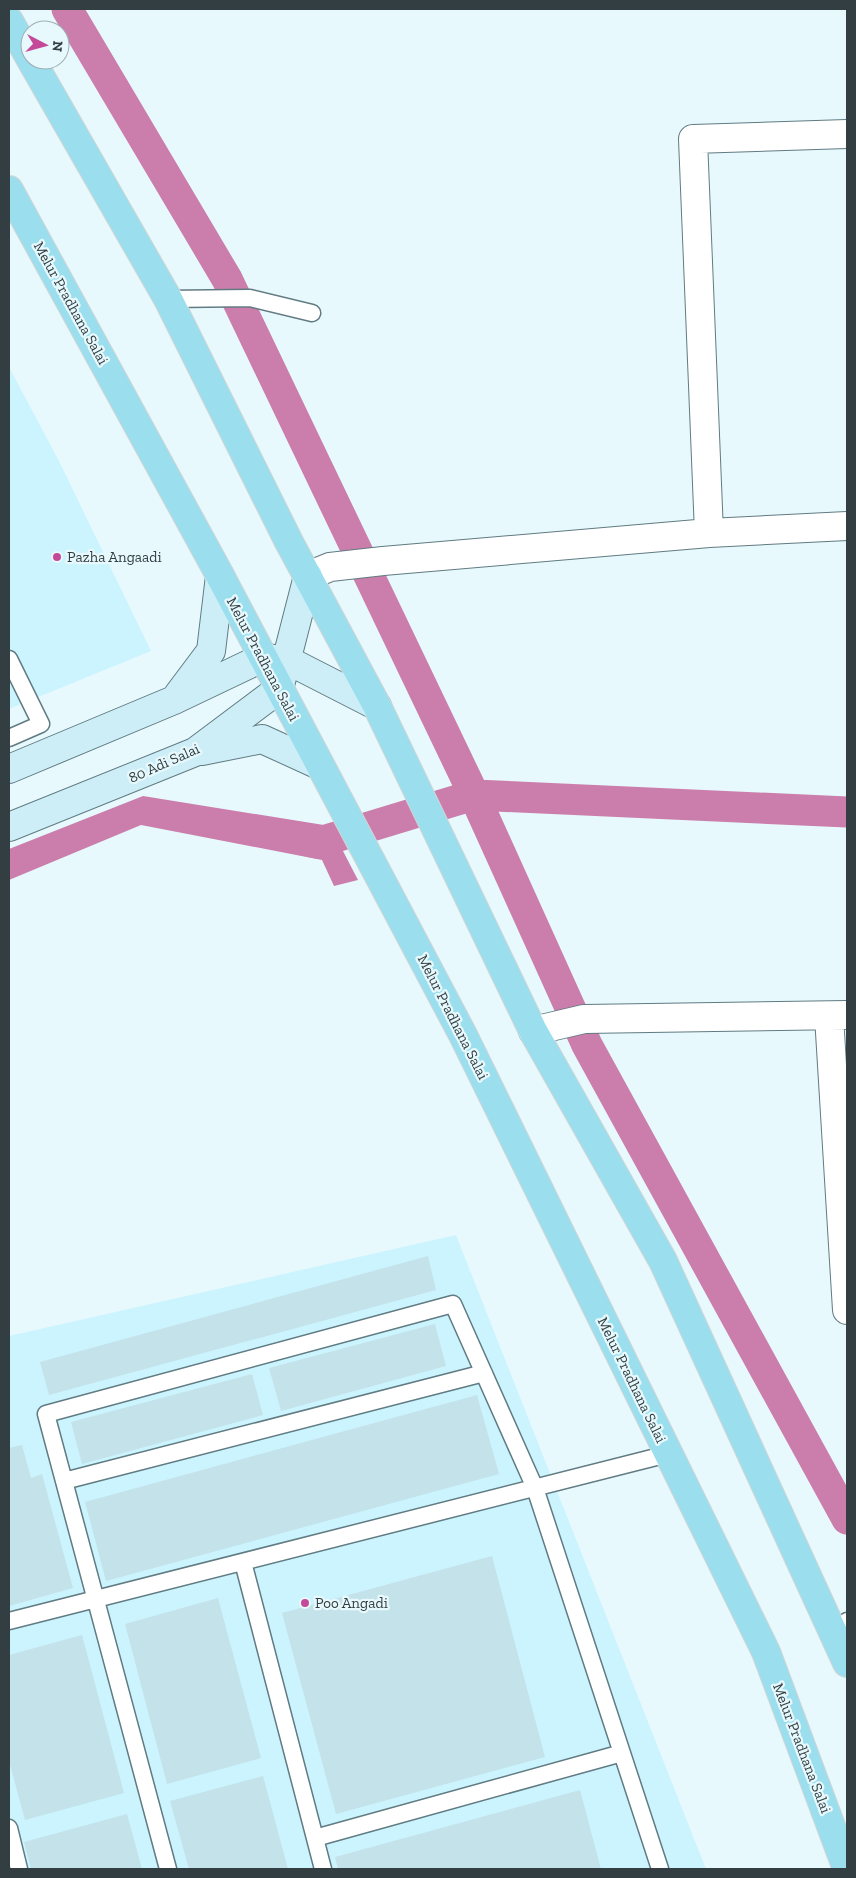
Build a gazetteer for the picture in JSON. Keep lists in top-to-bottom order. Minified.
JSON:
{"streets":{"main road":["Melur Pradhana Salai","80 Adi Salai"]},"crossings":[["Melur Pradhana Salai","80 Adi Salai"]],"places":["Pazha Angaadi","Poo Angadi"],"north":"right"}
